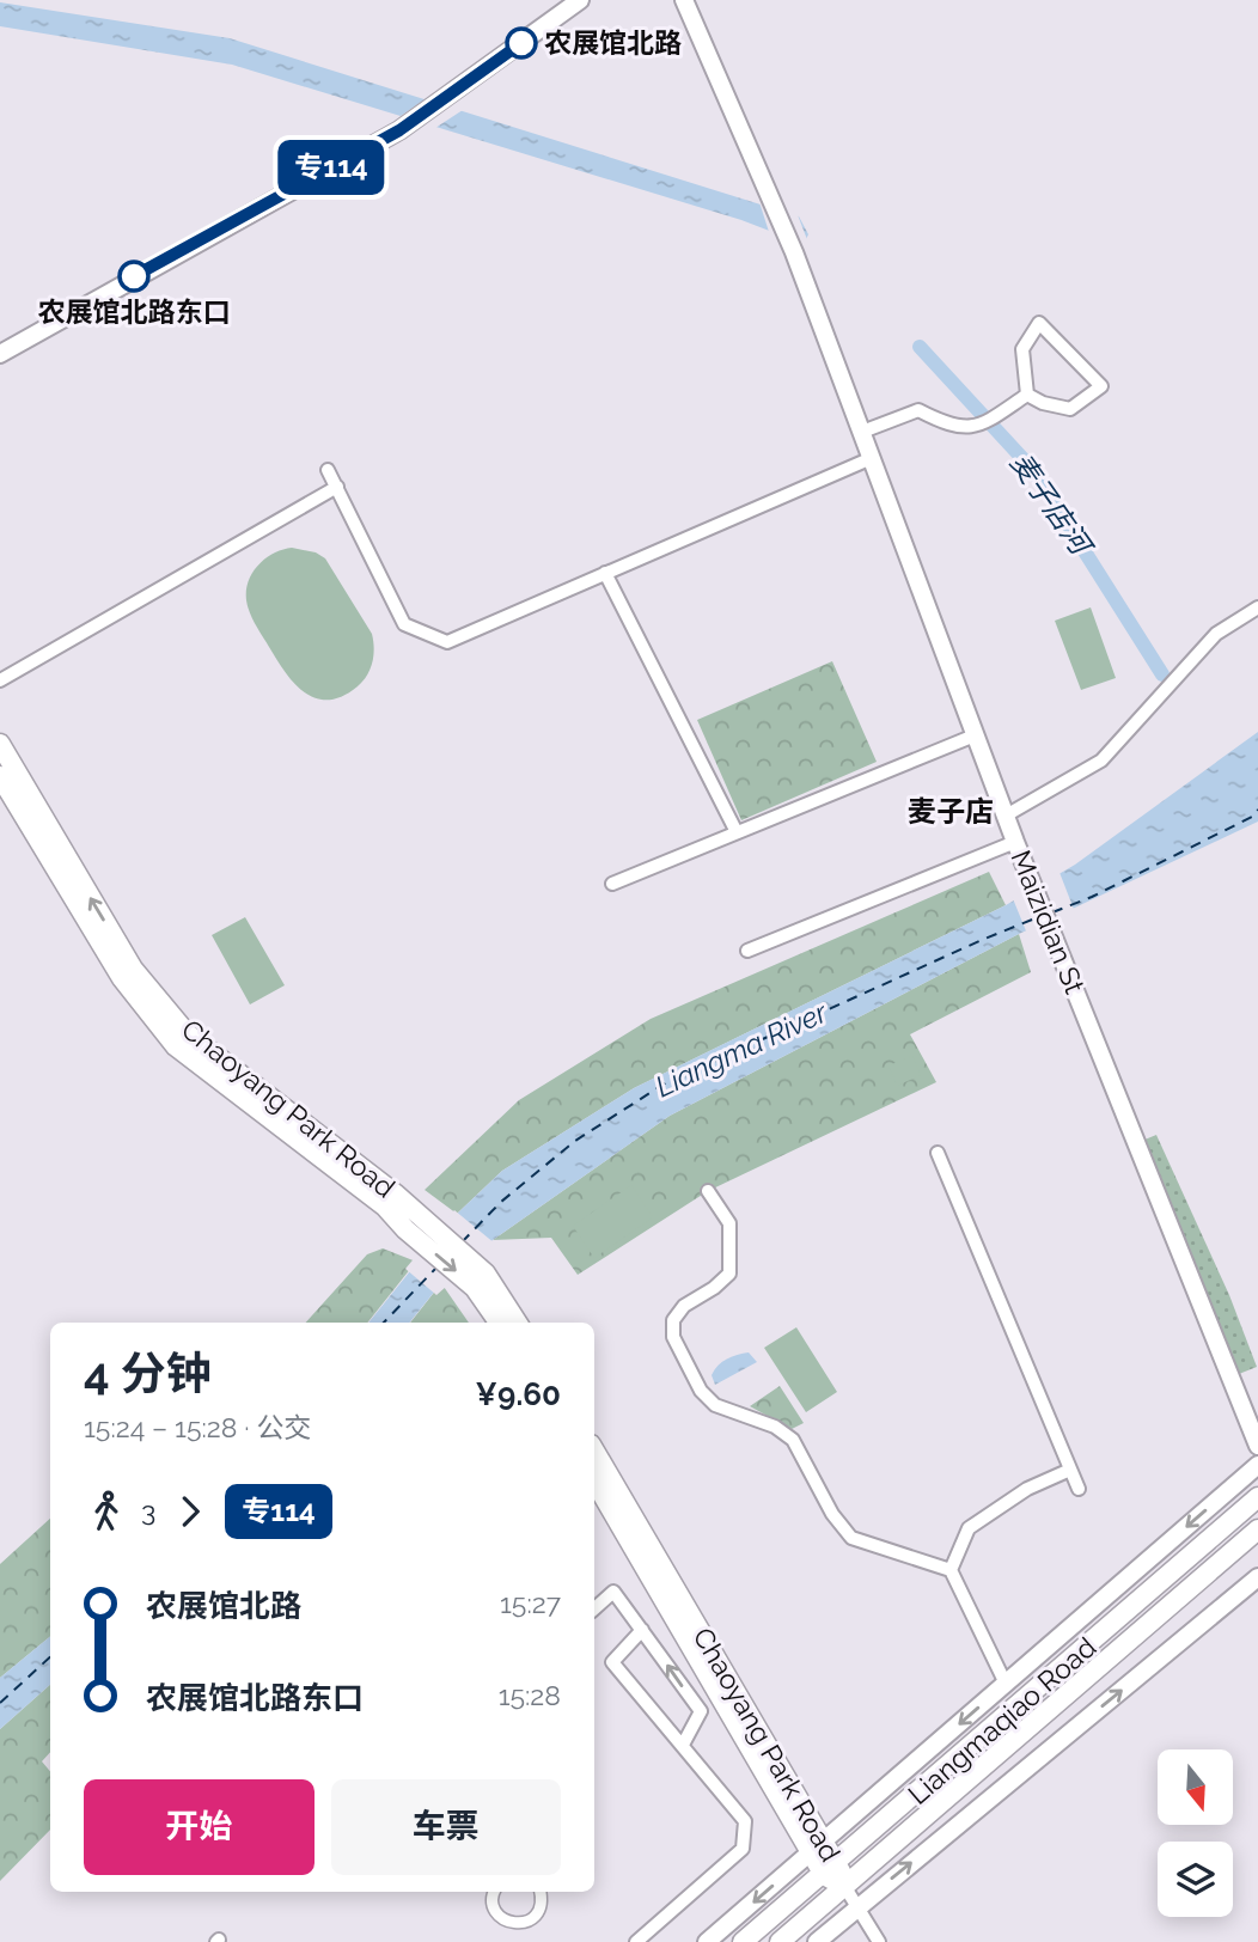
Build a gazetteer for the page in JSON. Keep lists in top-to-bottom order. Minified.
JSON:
{"streets":{"main road":["Chaoyang Park Road","Liangmaqiao Road"],"street":["Maizidian St"]},"crossings":[["Chaoyang Park Road","Liangmaqiao Road"]],"districts":["麦子店"],"water":["麦子店河","Liangma River"],"places":["农展馆北路","农展馆北路东口"],"lines":["bus line 专114"],"north":"bottom","page":{"on_map":"专114","heading":["4 分钟","15:24 – 15:28 · 公交","¥9.60"],"legs":["3","专114"],"list":[{"name":"农展馆北路","value":"15:27"},{"name":"农展馆北路东口","value":"15:28"}],"buttons":["开始","车票"]}}
